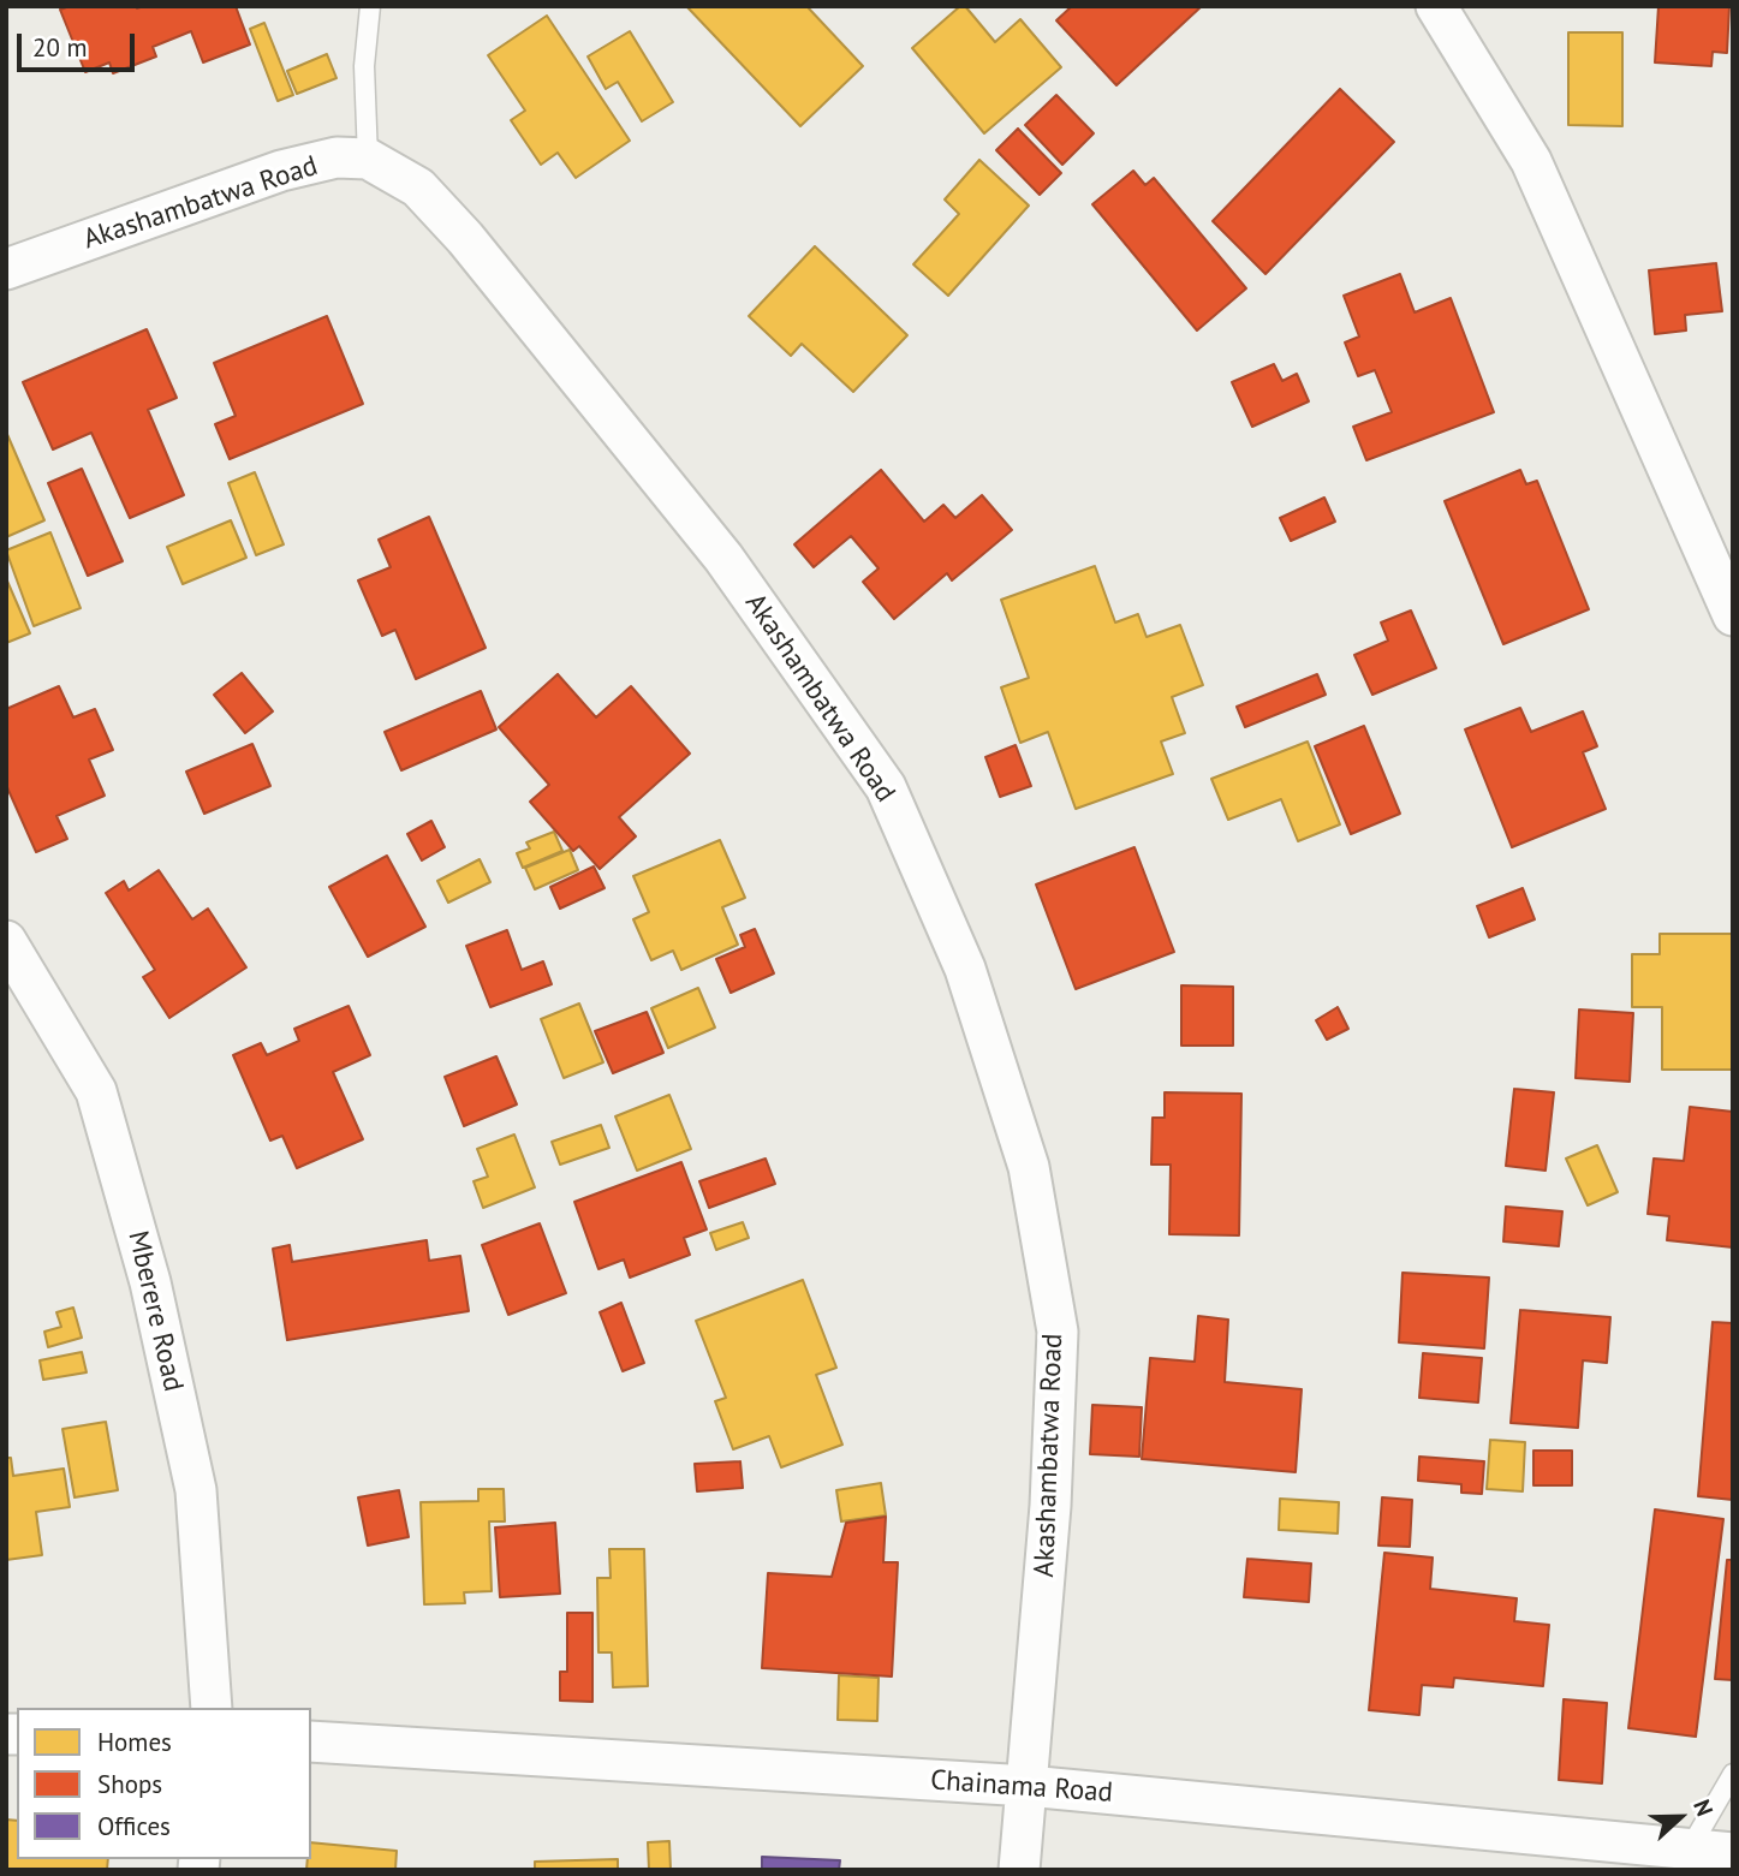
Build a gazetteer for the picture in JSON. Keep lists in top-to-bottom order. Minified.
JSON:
{"streets":{"street":["Akashambatwa Road","Mberere Road","Chainama Road"]},"crossings":[["Akashambatwa Road","Chainama Road"]],"legend":["Homes","Shops","Offices"],"scale_bar":"20 m","north":"right"}
